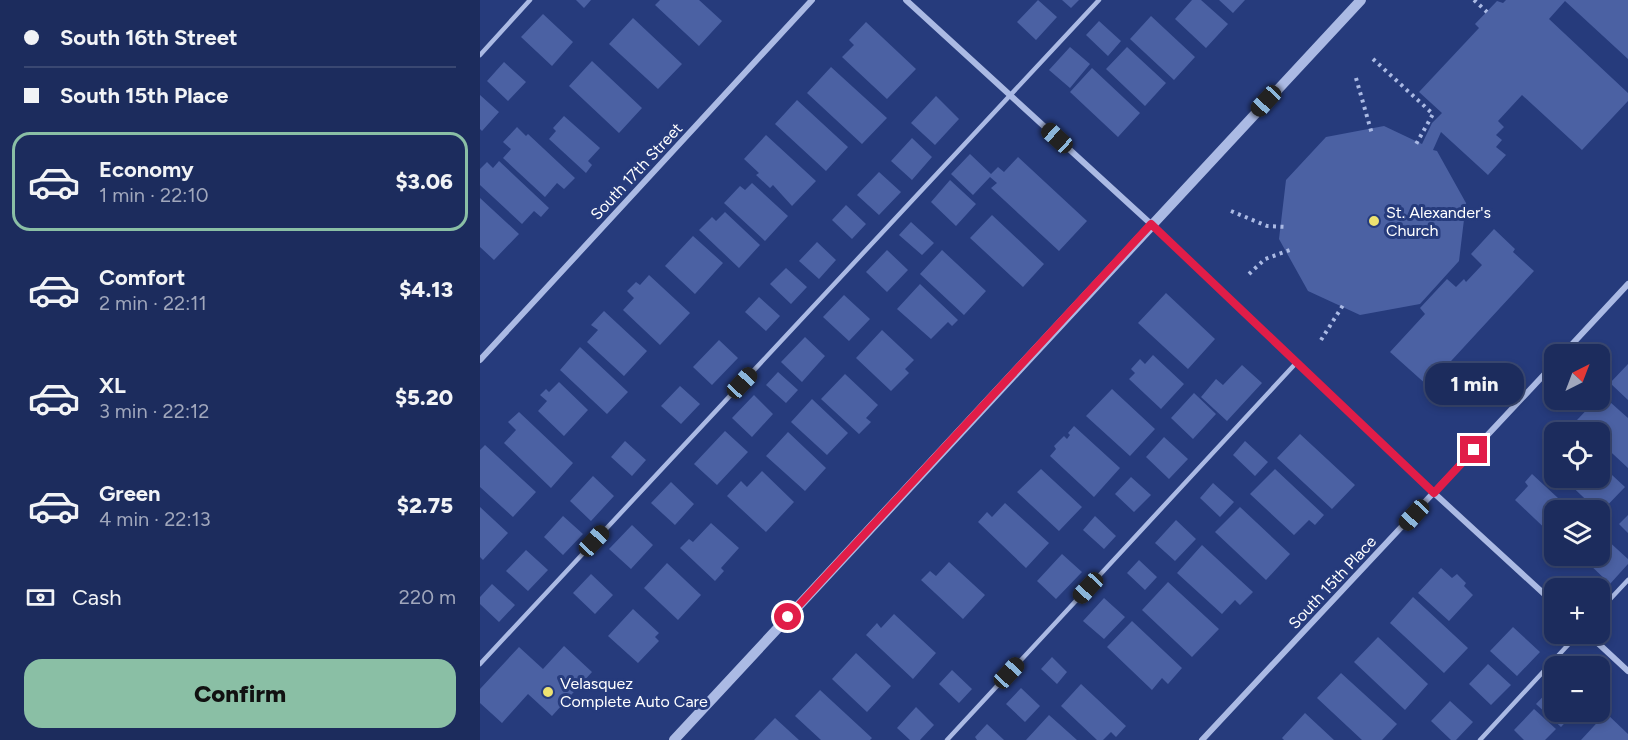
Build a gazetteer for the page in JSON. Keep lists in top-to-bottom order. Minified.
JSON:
{"streets":{"street":["South 17th Street","South 15th Place"]},"places":["St. Alexander's Church","Velasquez Complete Auto Care"],"north":"top right","page":{"banner":["South 16th Street","South 15th Place"],"list":[{"name":"Economy","note":"1 min · 22:10","value":"$3.06"},{"name":"Comfort","note":"2 min · 22:11","value":"$4.13"},{"name":"XL","note":"3 min · 22:12","value":"$5.20"},{"name":"Green","note":"4 min · 22:13","value":"$2.75"}],"map_buttons":["+","−"],"bubble":"1 min","pay":["Cash","220 m"],"buttons":"Confirm"}}
